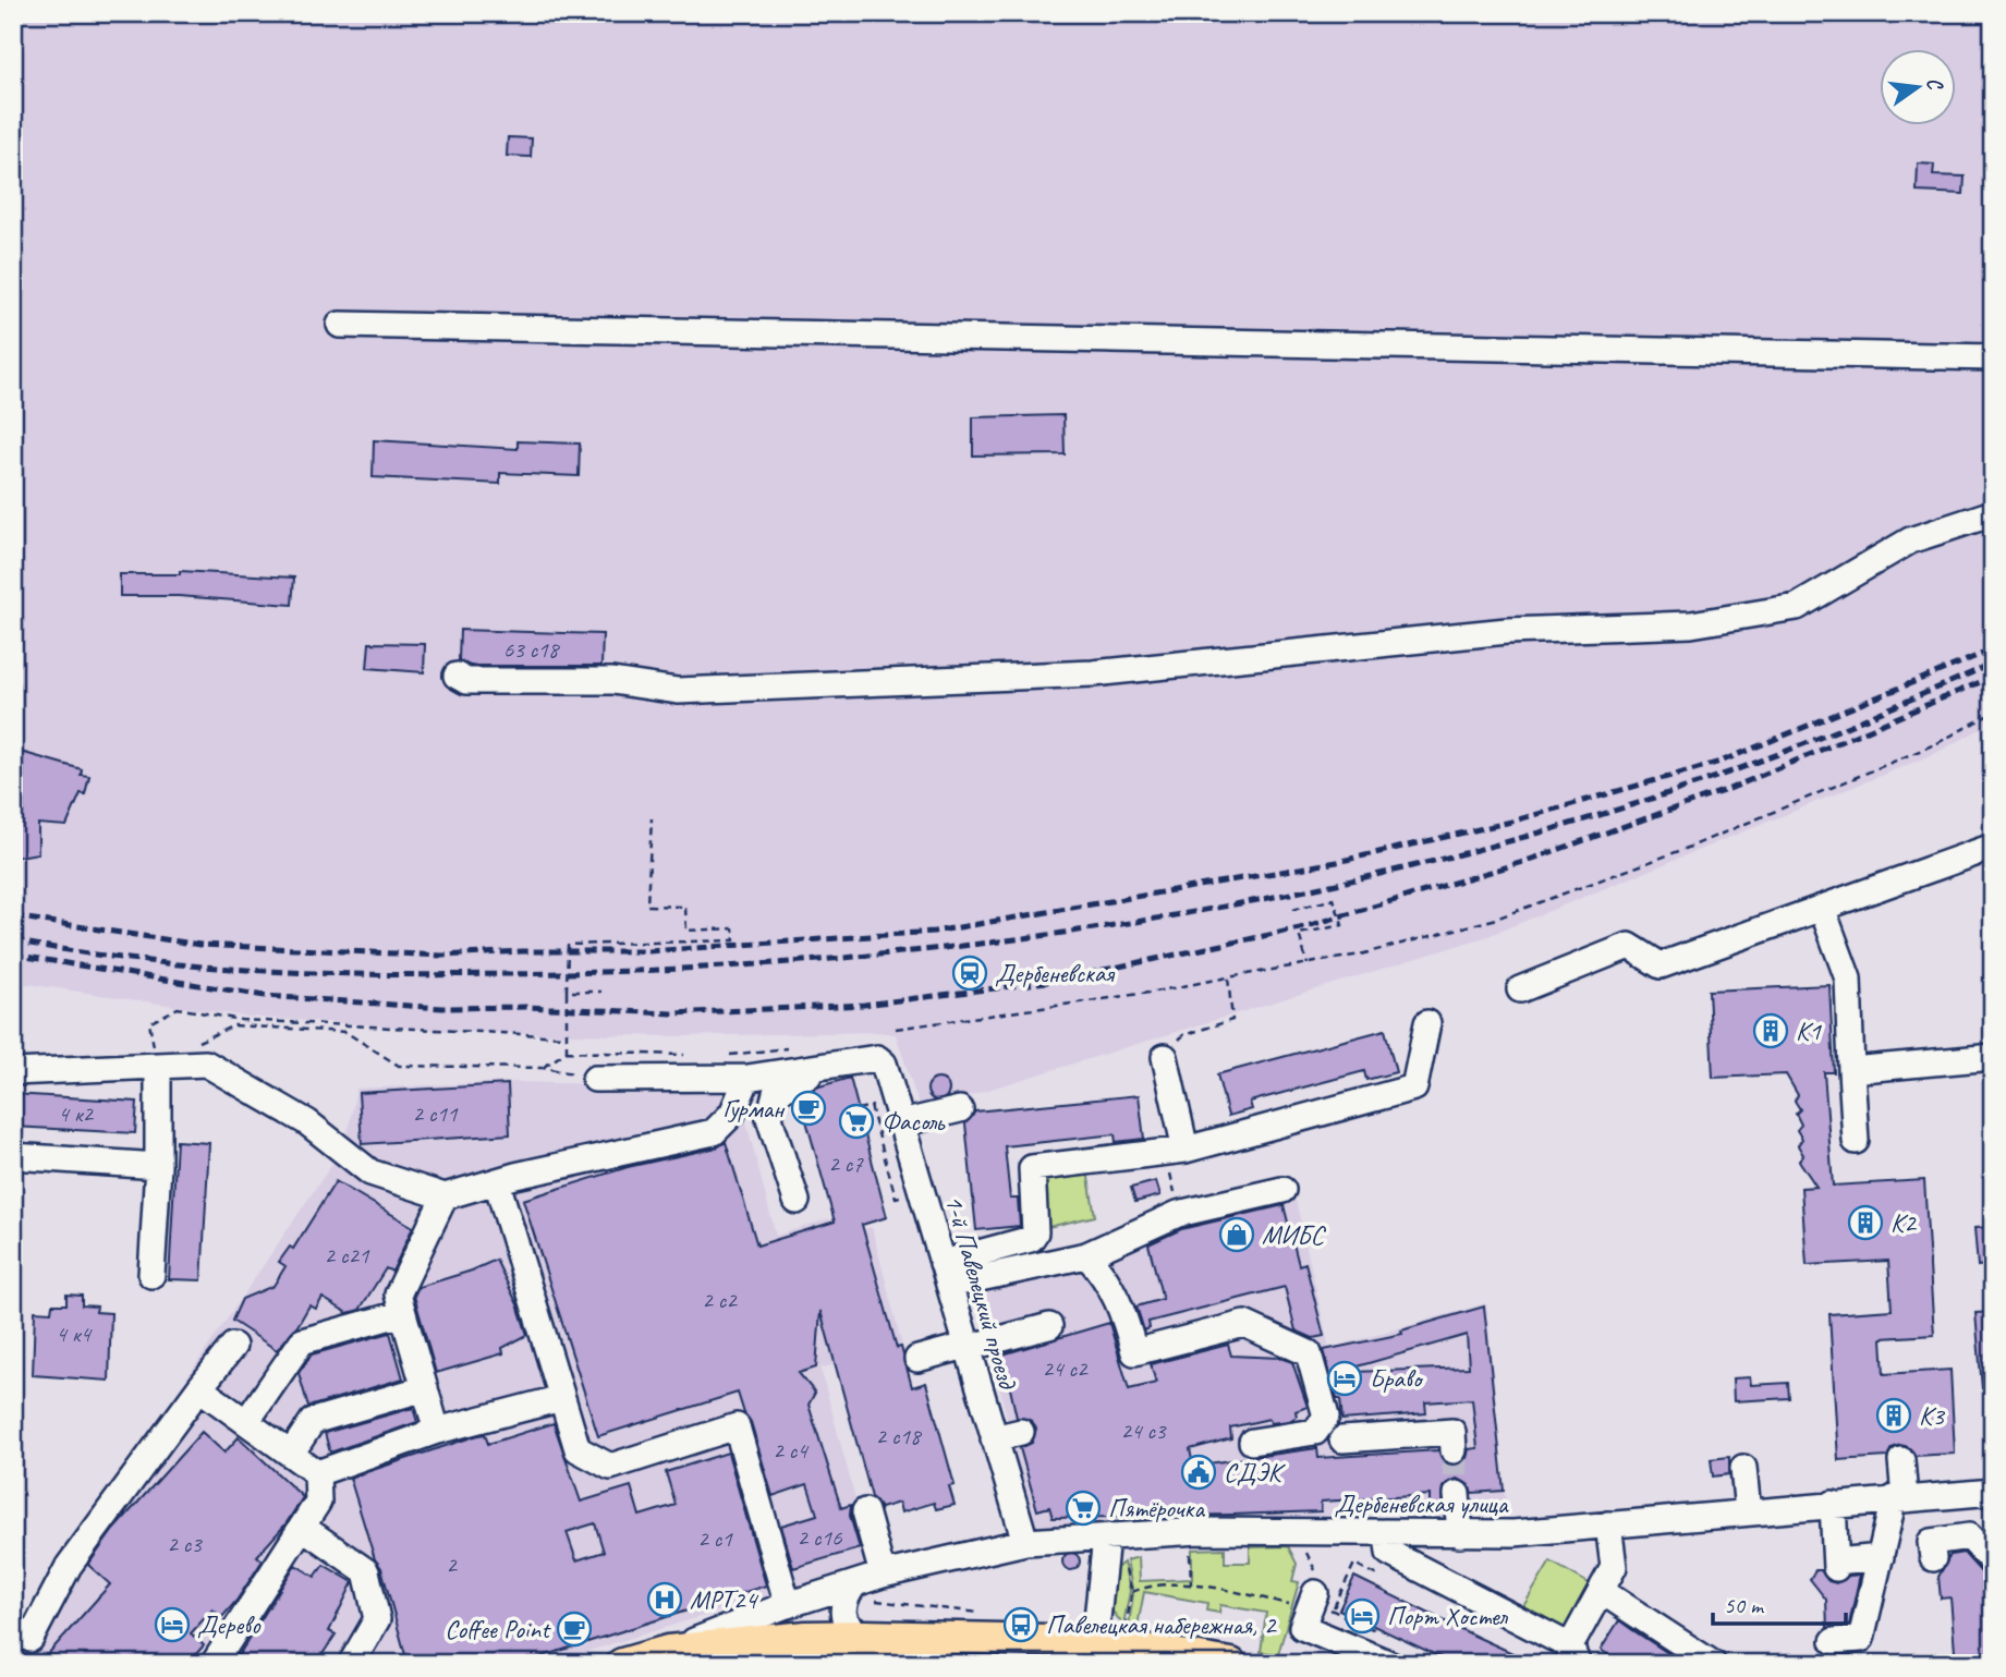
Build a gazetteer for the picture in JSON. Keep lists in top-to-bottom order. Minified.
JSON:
{"streets":{"street":["1-й Павелецкий проезд","Дербеневская улица"]},"crossings":[["1-й Павелецкий проезд","Дербеневская улица"]],"places":{"station":["Дербеневская"],"building":["К1","К2","К3"],"cafe":["Гурман","Coffee Point"],"supermarket":["Фасоль","Пятёрочка"],"shop":["МИБС"],"hotel":["Браво","Порт Хостел","Дерево"],"public building":["СДЭК"],"hospital":["МРТ24"],"bus stop":["Павелецкая набережная, 2"]},"house_numbers":["63 с18","4 к2","2 с11","2 с7","2 с21","2 с2","4 к4","24 с2","24 с3","2 с18","2 с4","2 с16","2 с1","2 с3","2"],"scale_bar":"50 m","north":"right"}
